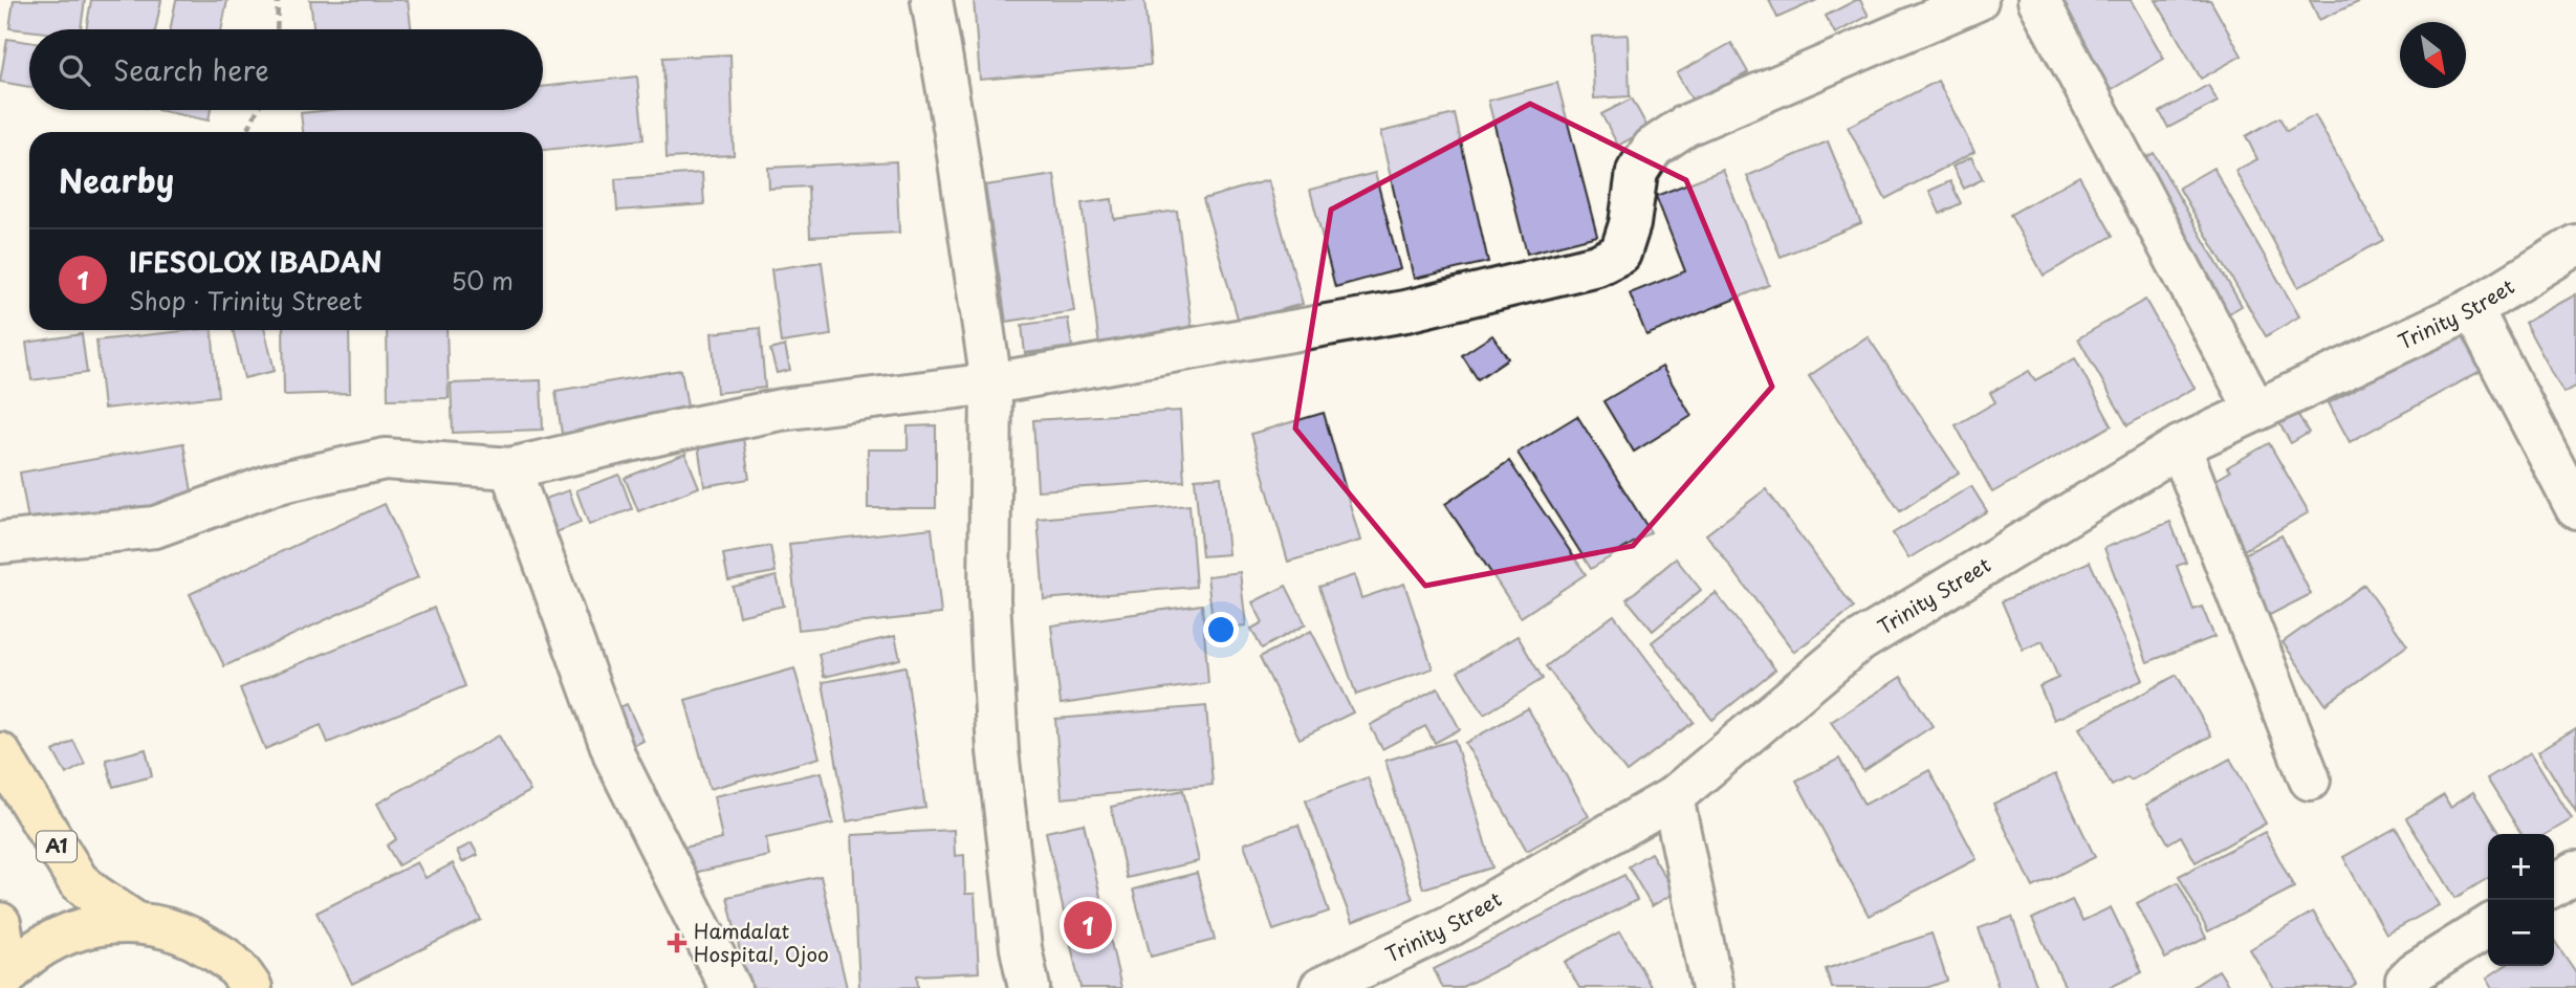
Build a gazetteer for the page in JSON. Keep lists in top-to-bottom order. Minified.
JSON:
{"streets":{"highway":["A1"],"street":["Trinity Street"]},"places":{"health":["Hamdalat Hospital, Ojoo"]},"north":"bottom right","page":{"search":"Search here","heading":"Nearby","list":[{"mark":"1","name":"IFESOLOX IBADAN","note":"Shop · Trinity Street","value":"50 m"}],"map_buttons":["+","−"],"pins":"1"}}
